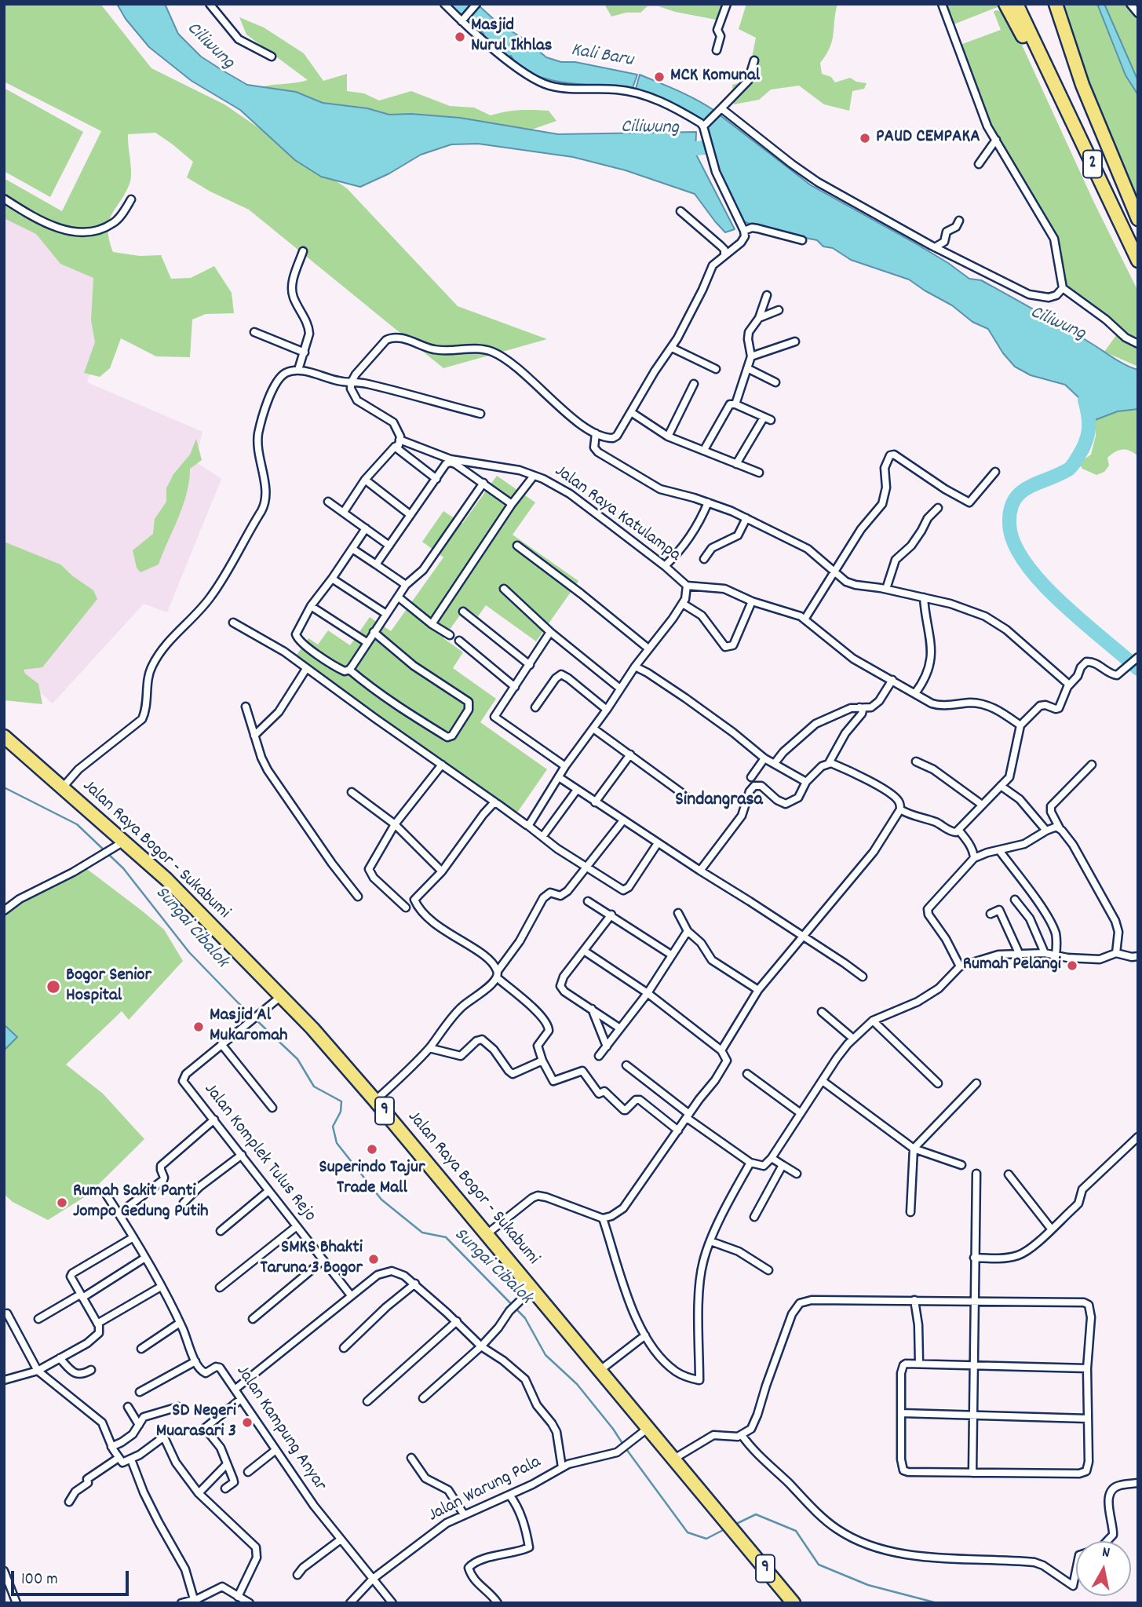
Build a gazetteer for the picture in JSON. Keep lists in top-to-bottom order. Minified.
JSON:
{"streets":{"highway":["2","Jalan Raya Bogor - Sukabumi","9"],"street":["Jalan Raya Katulampa","Jalan Komplek Tulus Rejo","Jalan Kampung Anyar","Jalan Warung Pala"]},"crossings":[["Jalan Raya Bogor - Sukabumi","Jalan Komplek Tulus Rejo"],["Jalan Raya Bogor - Sukabumi","Jalan Warung Pala"],["Jalan Kampung Anyar","Jalan Warung Pala"]],"districts":["Sindangrasa"],"water":["Ciliwung","Kali Baru","Sungai Cibalok"],"places":["Masjid Nurul Ikhlas","MCK Komunal","PAUD CEMPAKA","Rumah Pelangi","Bogor Senior Hospital","Masjid Al Mukaromah","Superindo Tajur Trade Mall","Rumah Sakit Panti Jompo Gedung Putih","SMKS Bhakti Taruna 3 Bogor","SD Negeri Muarasari 3"],"scale_bar":"100 m","north":"top"}
